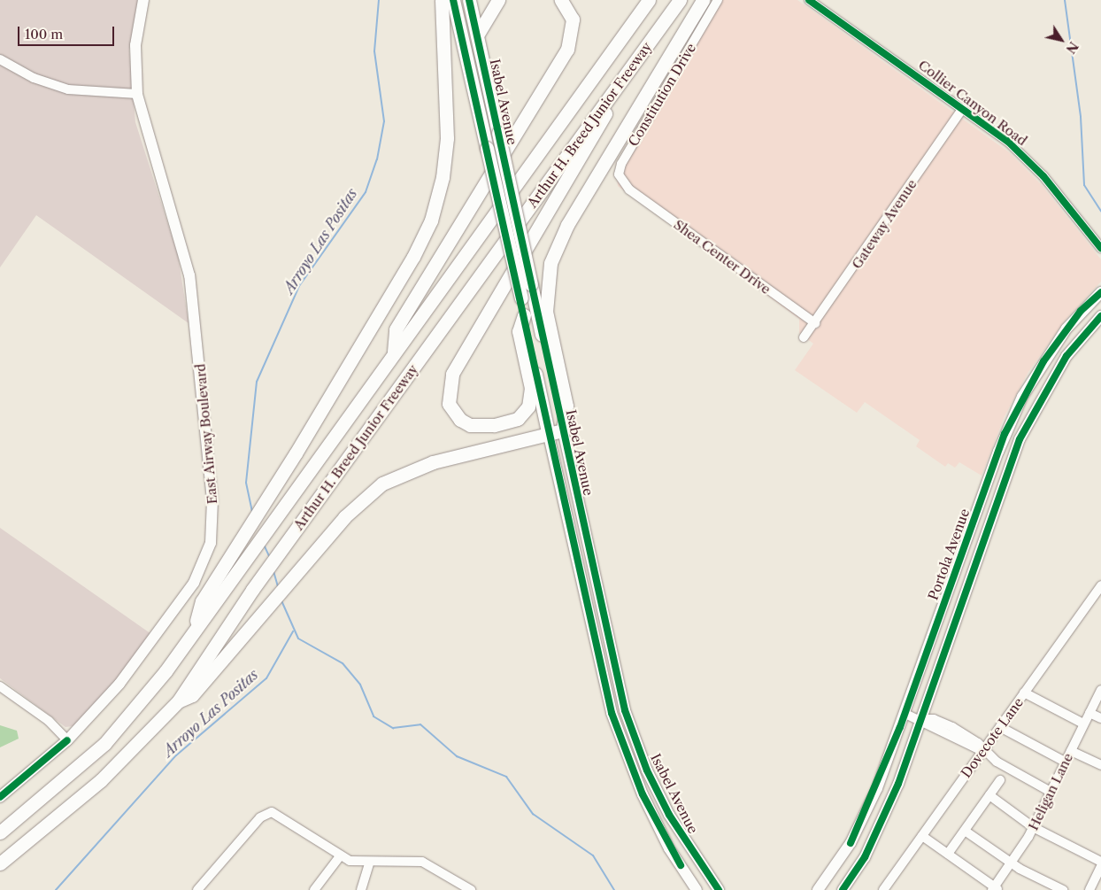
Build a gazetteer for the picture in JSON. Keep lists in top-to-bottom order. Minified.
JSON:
{"streets":{"highway":["Isabel Avenue","Arthur H. Breed Junior Freeway"],"main road":["East Airway Boulevard","Portola Avenue"],"street":["Constitution Drive","Collier Canyon Road","Gateway Avenue","Shea Center Drive","Dovecote Lane","Heligan Lane"]},"crossings":[["Constitution Drive","Shea Center Drive"],["Collier Canyon Road","Gateway Avenue"],["Gateway Avenue","Shea Center Drive"]],"water":["Arroyo Las Positas"],"scale_bar":"100 m","north":"bottom right"}
